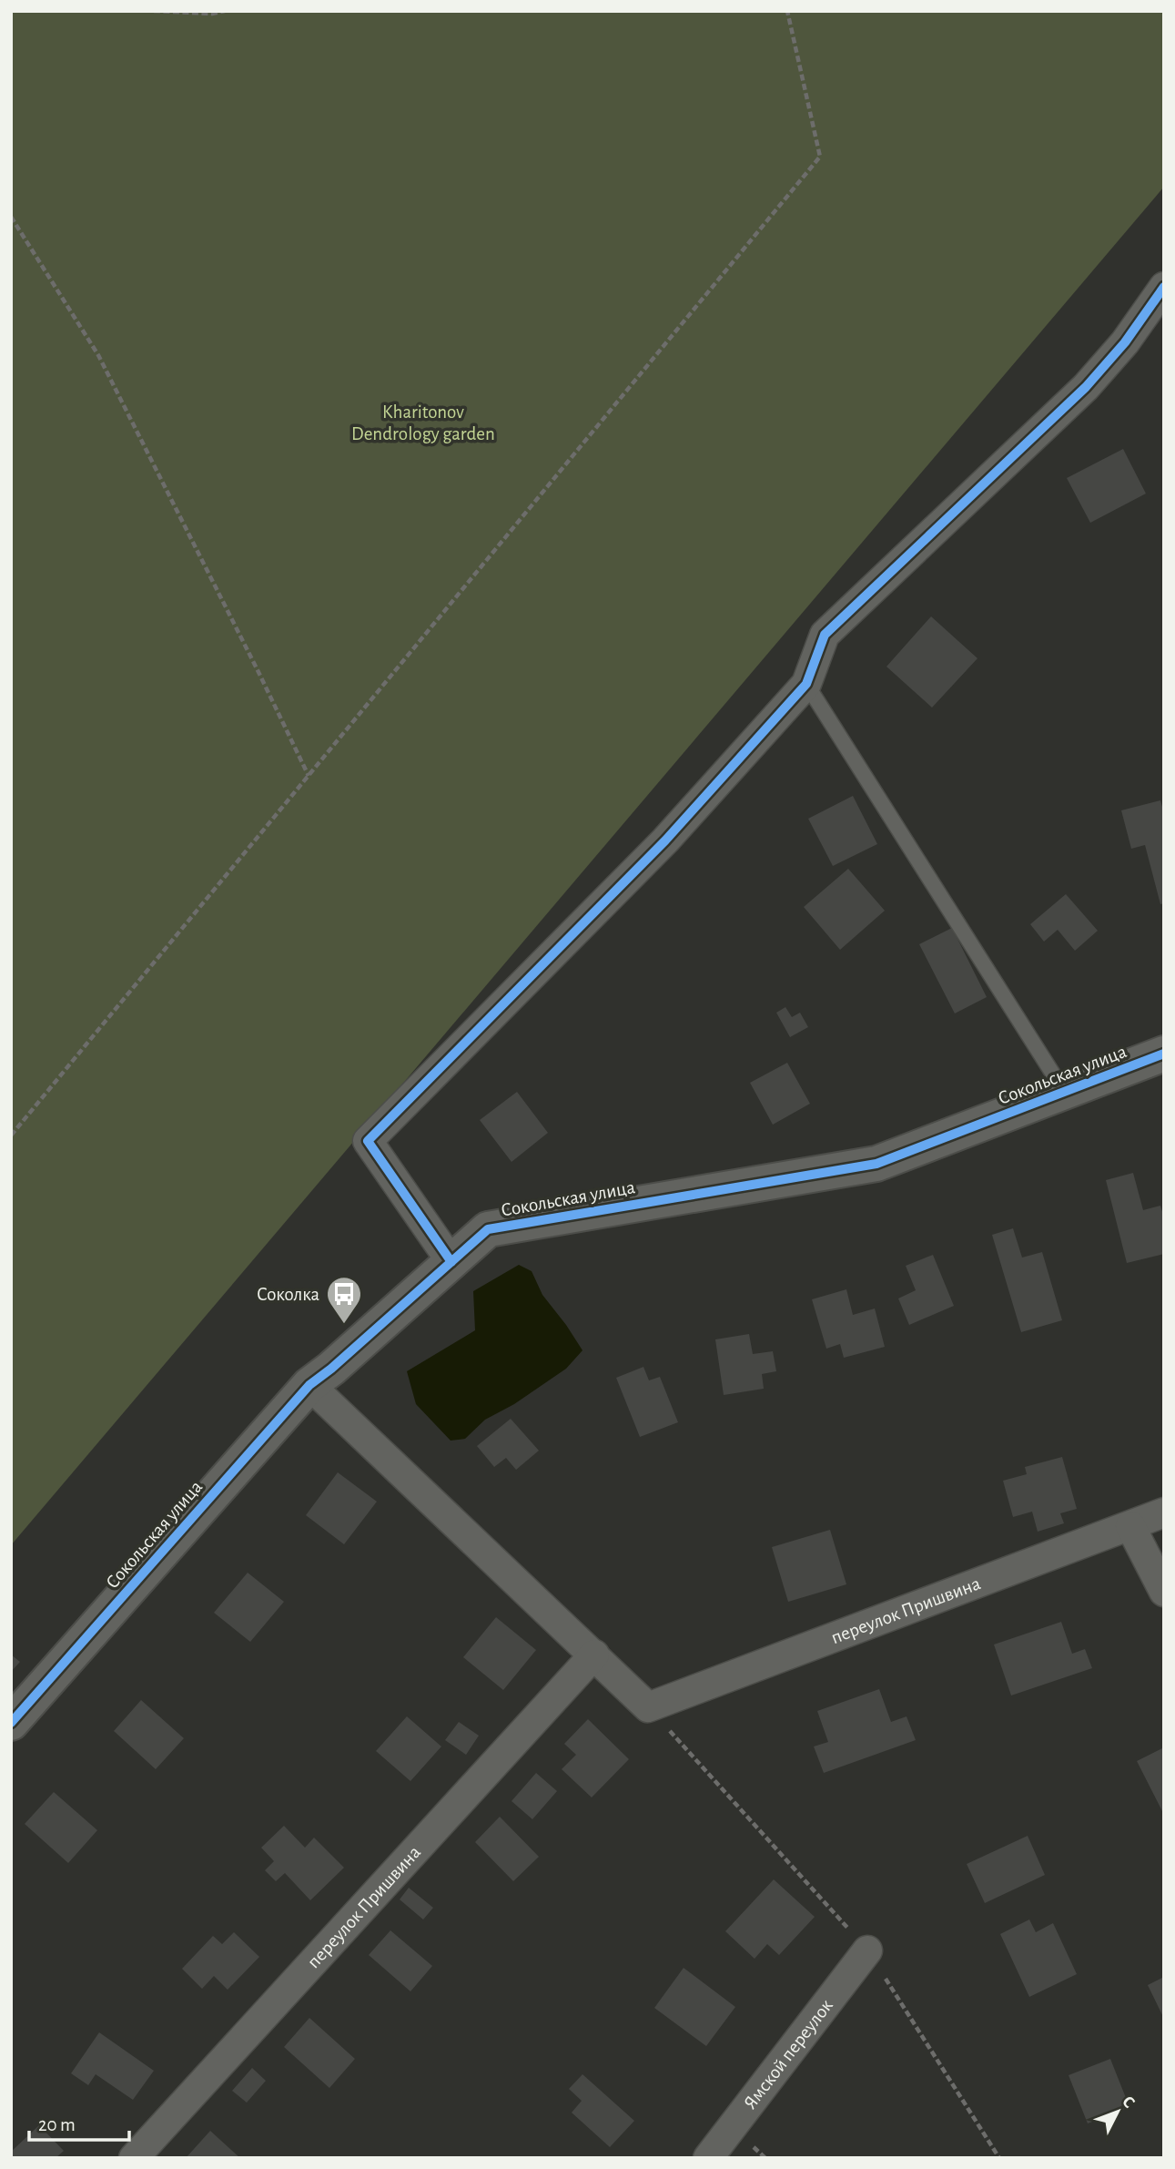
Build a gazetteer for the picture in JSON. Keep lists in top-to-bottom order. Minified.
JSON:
{"streets":{"street":["Сокольская улица","переулок Пришвина","Ямской переулок"]},"parks":["Kharitonov Dendrology garden"],"places":{"bus stop":["Соколка"]},"scale_bar":"20 m","north":"top right"}
